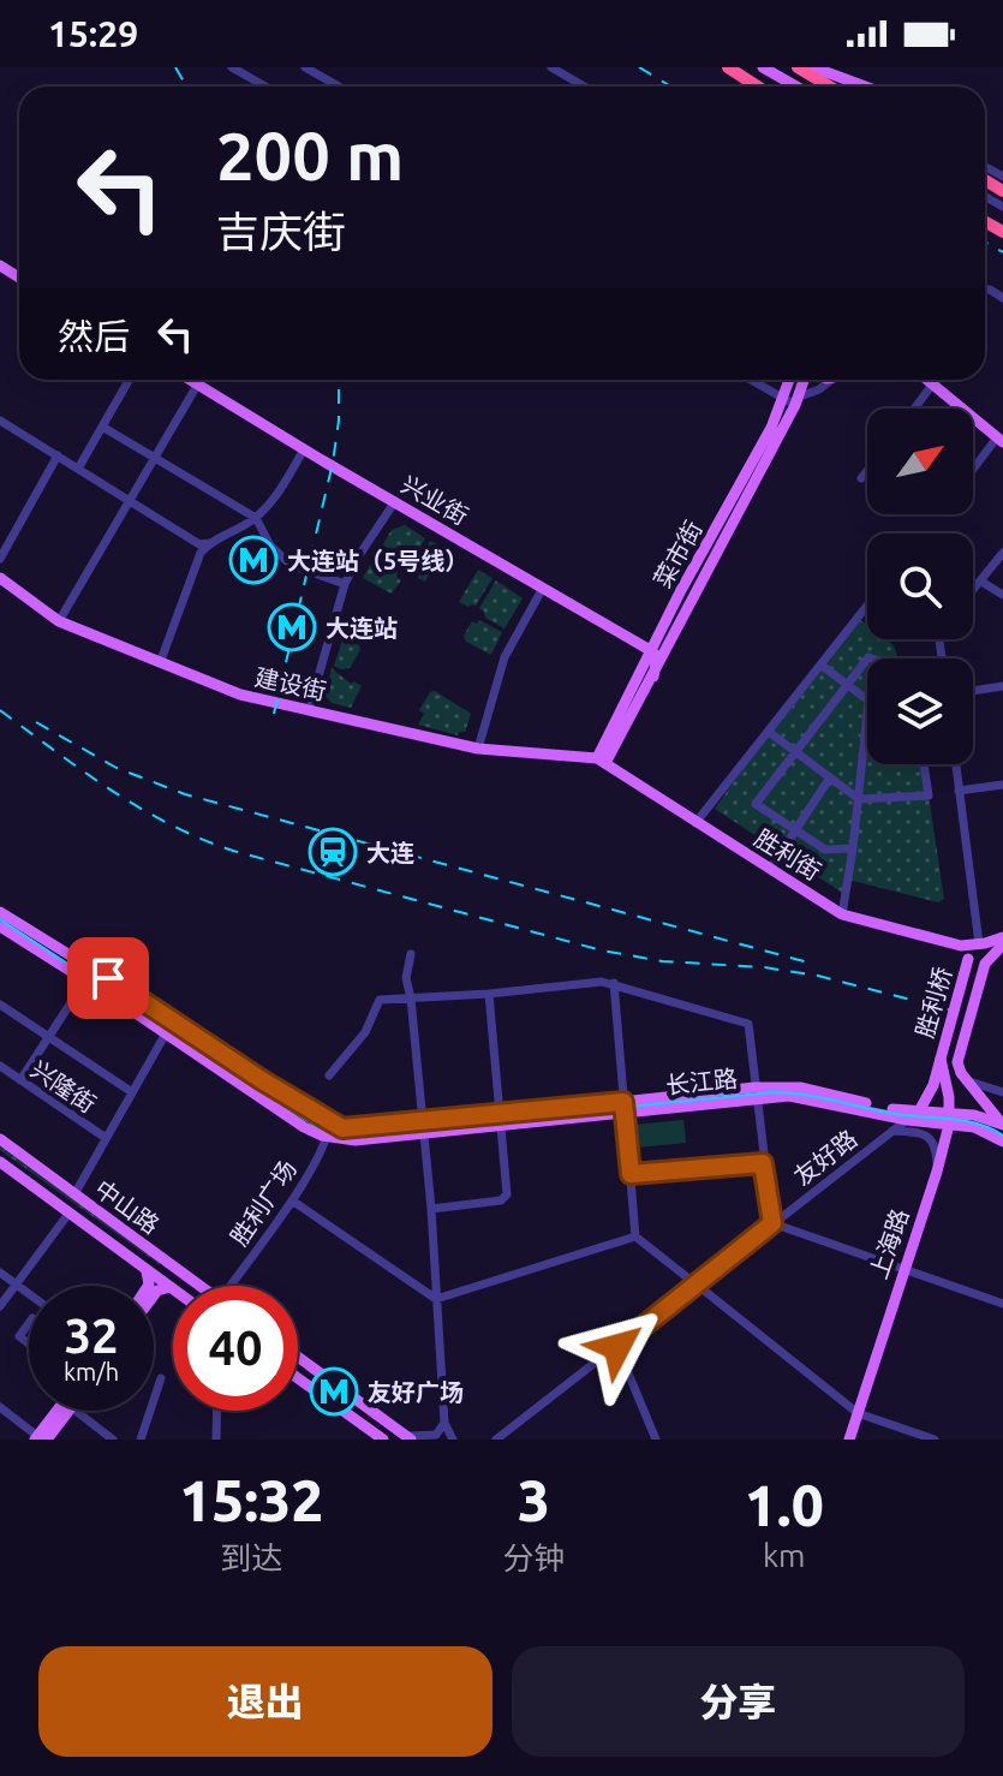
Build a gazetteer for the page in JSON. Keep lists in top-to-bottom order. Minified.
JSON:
{"streets":{"main road":["兴业街","菜市街","建设街","胜利街","胜利桥","长江路","中山路","上海路"],"street":["兴隆街","友好路","胜利广场"]},"crossings":[["兴业街","菜市街"],["菜市街","建设街"],["菜市街","胜利街"],["建设街","胜利街"],["胜利街","胜利桥"],["胜利桥","长江路"],["胜利桥","上海路"],["长江路","友好路"],["长江路","胜利广场"],["长江路","上海路"]],"places":{"metro station":["大连站（5号线）","大连站","友好广场"],"station":["大连"]},"north":"top right","page":{"status":"15:29","turn":["200 m","吉庆街"],"then":"然后","speed":"32 km/h","limit":"40","eta":["15:32","到达","3","分钟","1.0","km"],"buttons":["退出","分享"]}}
